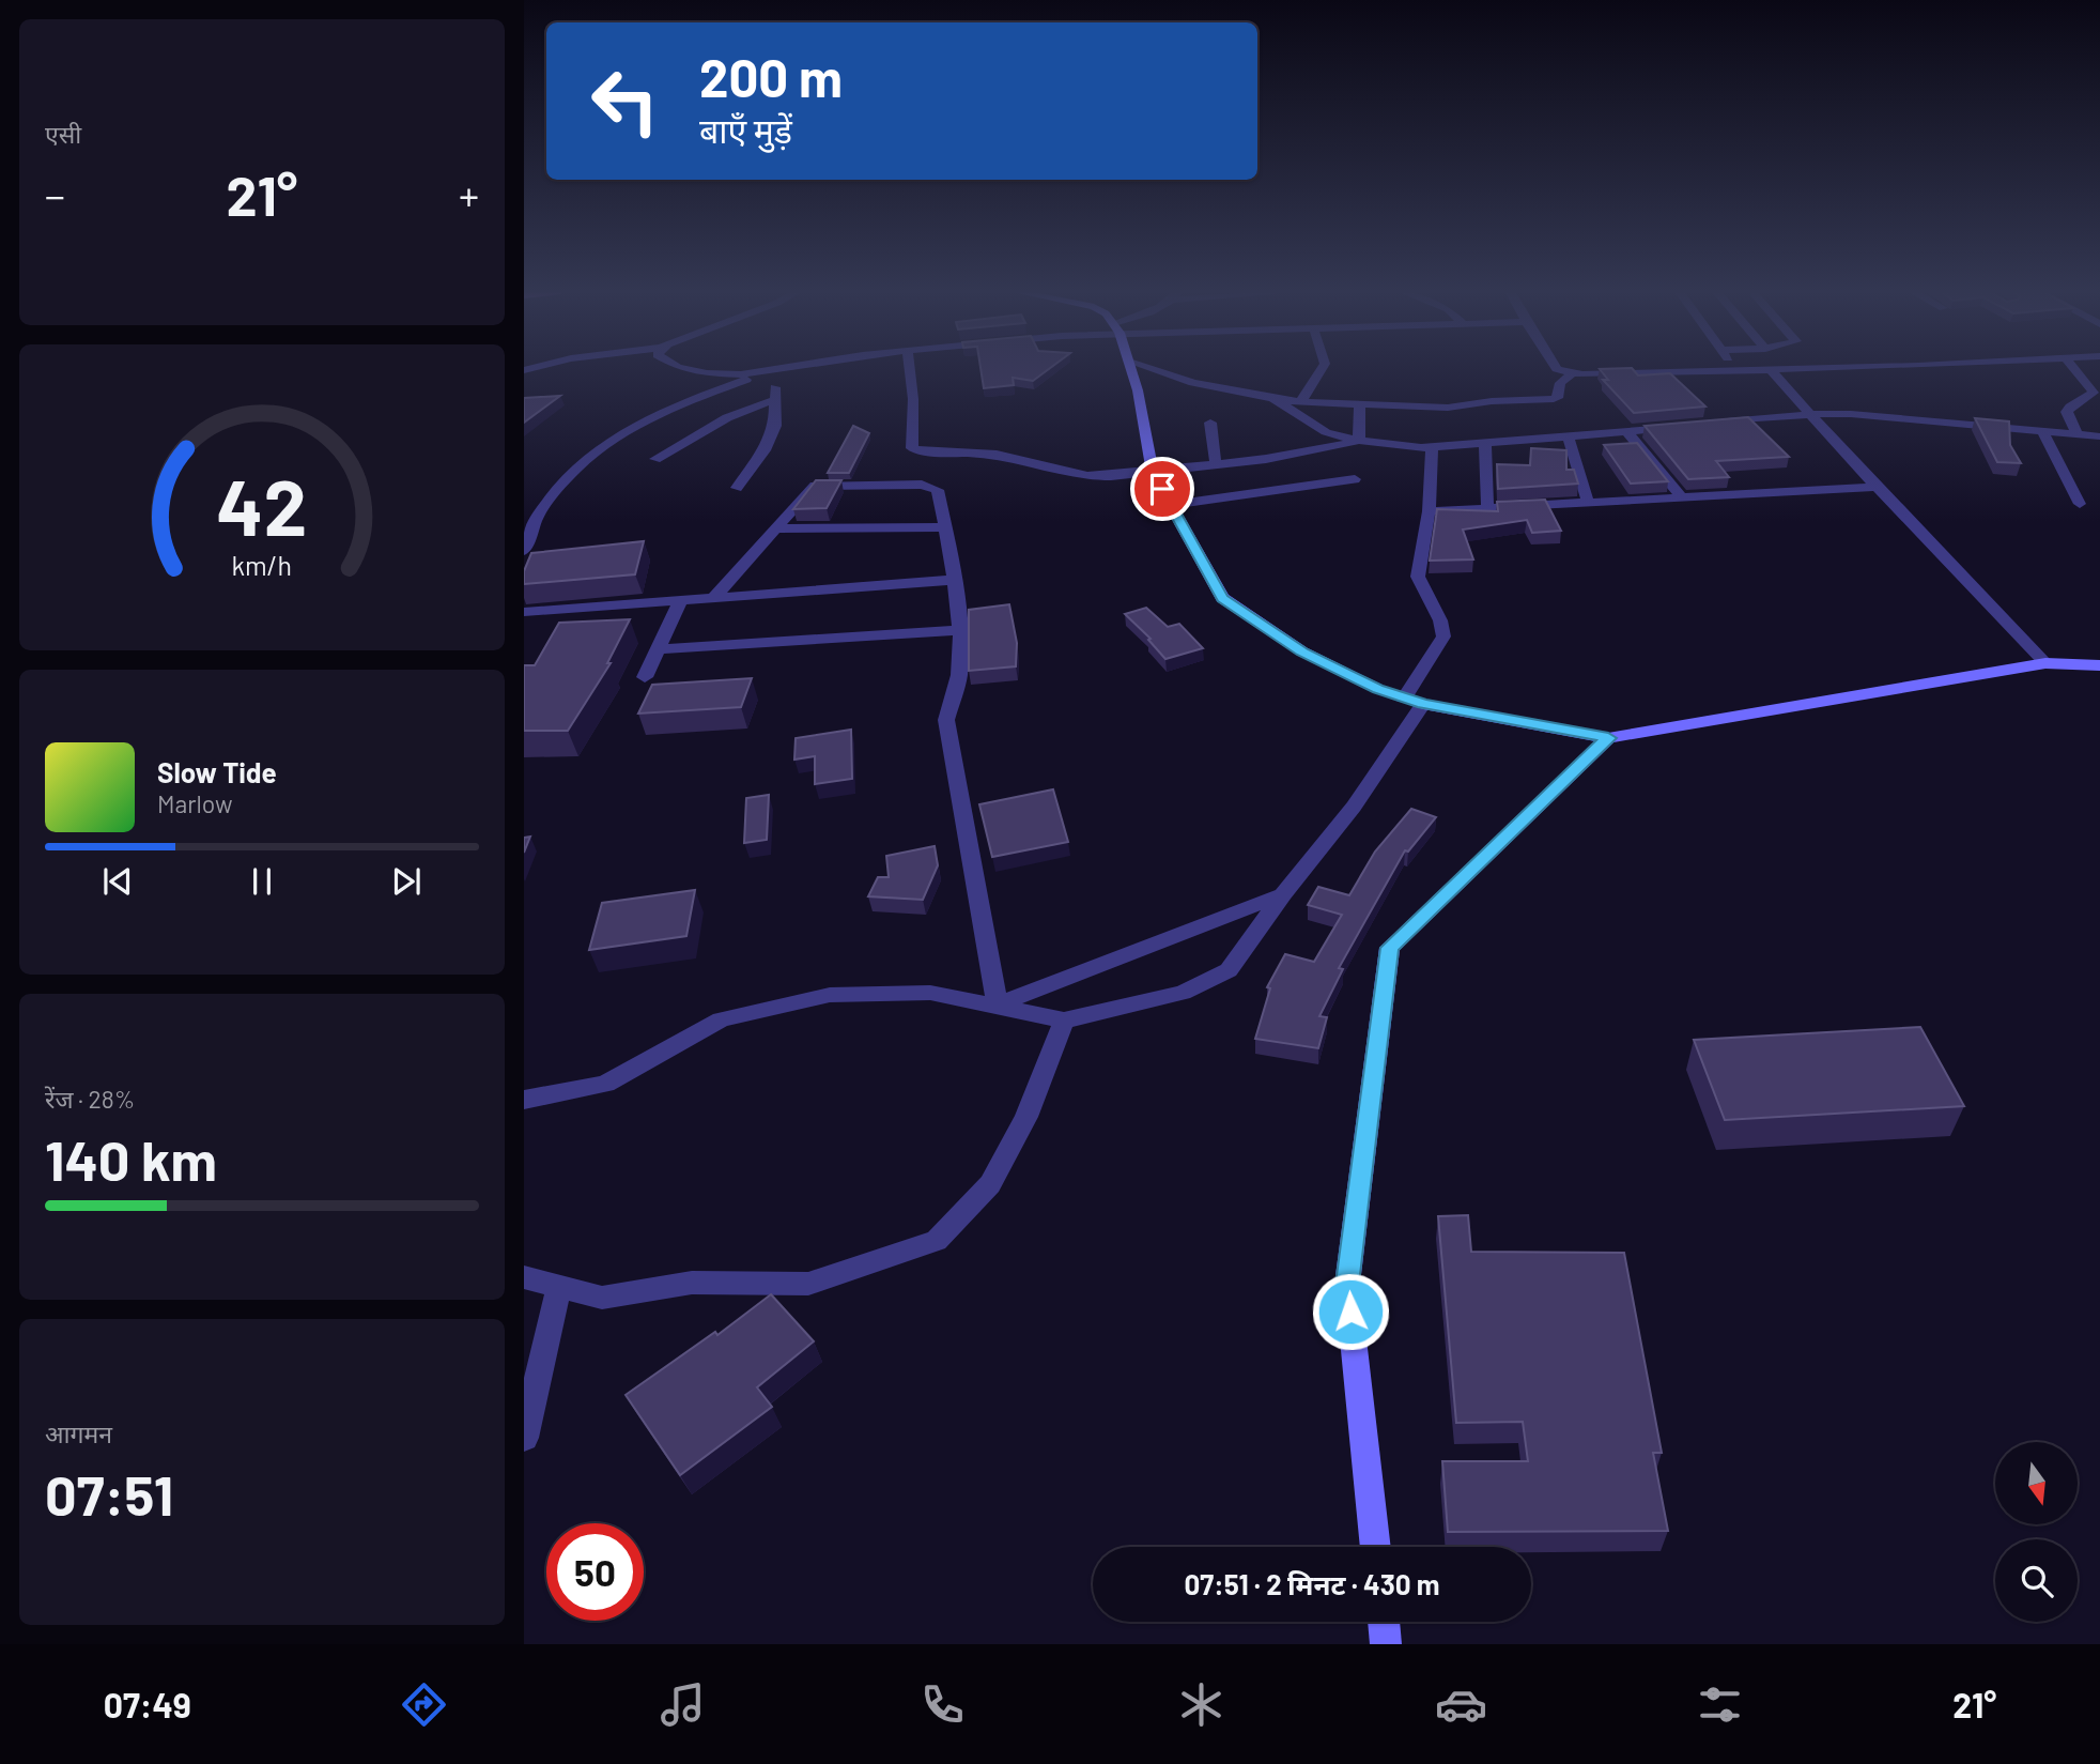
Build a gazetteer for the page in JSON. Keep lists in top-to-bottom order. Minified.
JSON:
{"north":"bottom","page":{"tile":["एसी",["रेंज · 28%","140 km"],["आगमन","07:51"]],"turn":["200 m","बाएँ मुड़ें"],"heat":["−","21°","+"],"song":["Slow Tide","Marlow"],"limit":"50","trip":"07:51 · 2 मिनट · 430 m","tabs":["07:49","21°"],"gauge":["42","km/h"]}}
